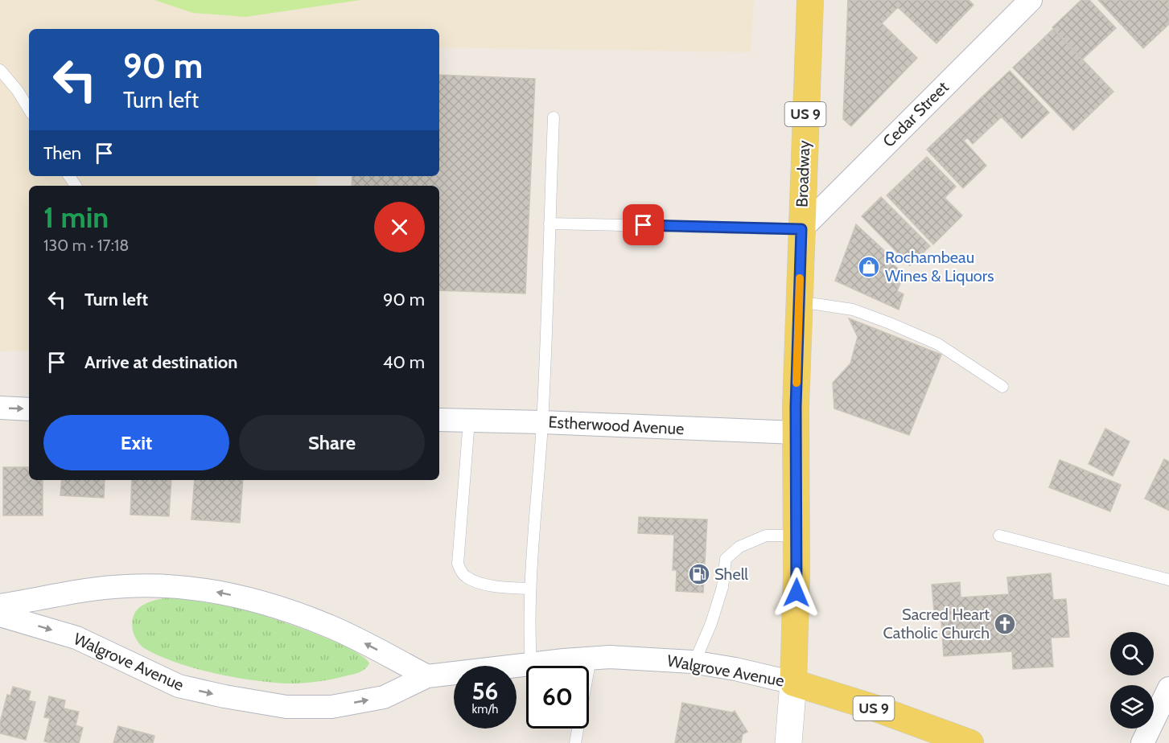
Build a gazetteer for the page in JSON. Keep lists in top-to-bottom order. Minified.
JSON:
{"streets":{"main road":["US 9","Broadway"],"street":["Cedar Street","Estherwood Avenue","Walgrove Avenue"]},"crossings":[["US 9","Broadway"],["US 9","Walgrove Avenue"],["Cedar Street","Broadway"],["Broadway","Estherwood Avenue"],["Broadway","Walgrove Avenue"]],"places":{"shop":["Rochambeau Wines & Liquors"],"fuel station":["Shell"],"church":["Sacred Heart Catholic Church"]},"page":{"turn":["90 m","Turn left"],"then":"Then","heading":["1 min","130 m · 17:18"],"list":[{"name":"Turn left","value":"90 m"},{"name":"Arrive at destination","value":"40 m"}],"buttons":["Exit","Share"],"speed":"56 km/h","limit":"60"}}
